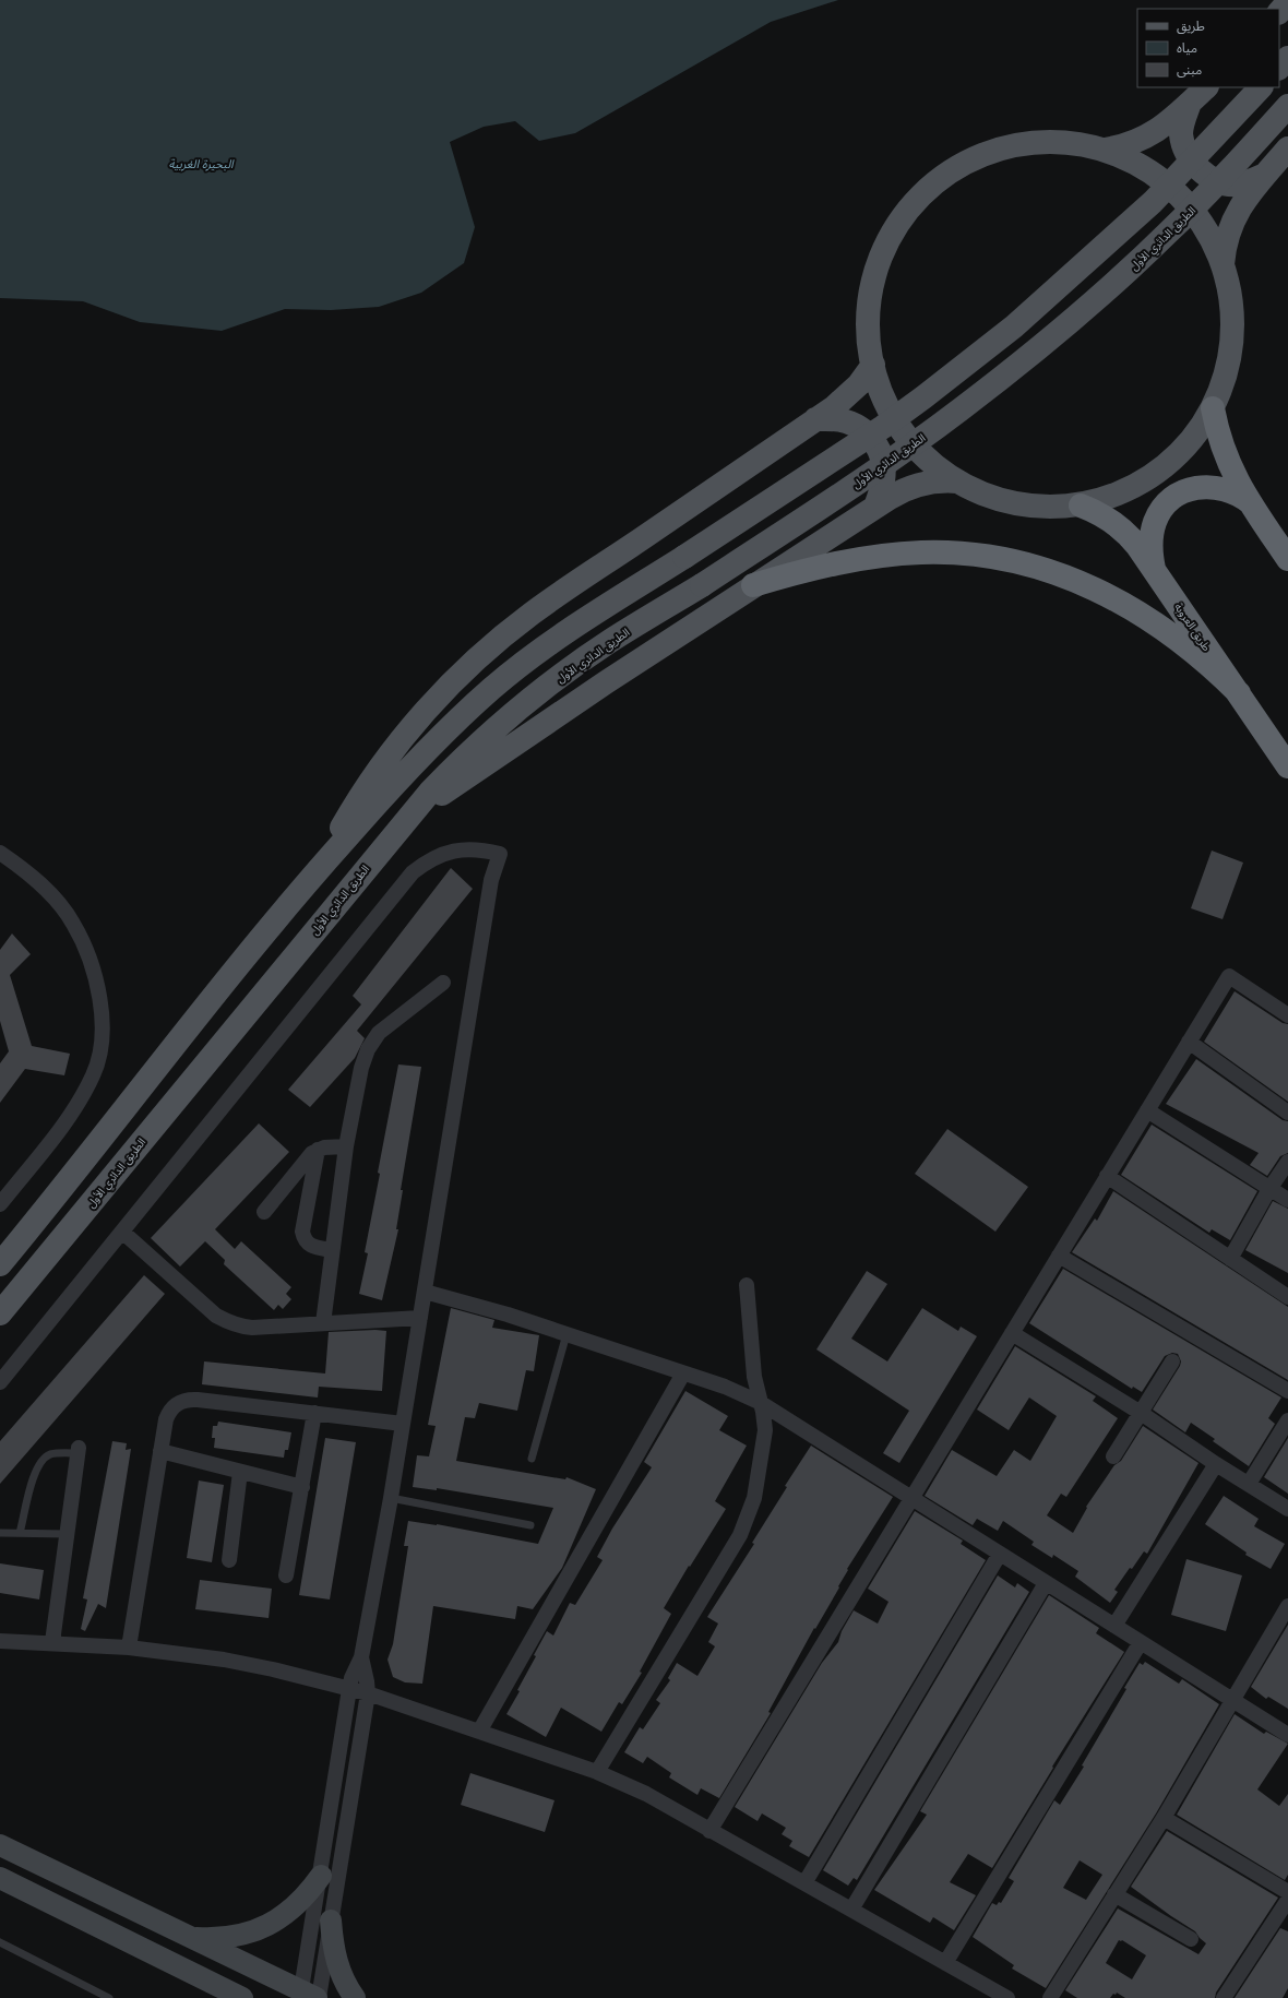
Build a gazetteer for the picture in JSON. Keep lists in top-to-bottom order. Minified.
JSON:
{"streets":{"highway":["طريق العروبة"],"main road":["الطريق الدائري الأول"]},"water":["البحيرة الغربية"],"legend":["طريق","مياه","مبنى"]}
